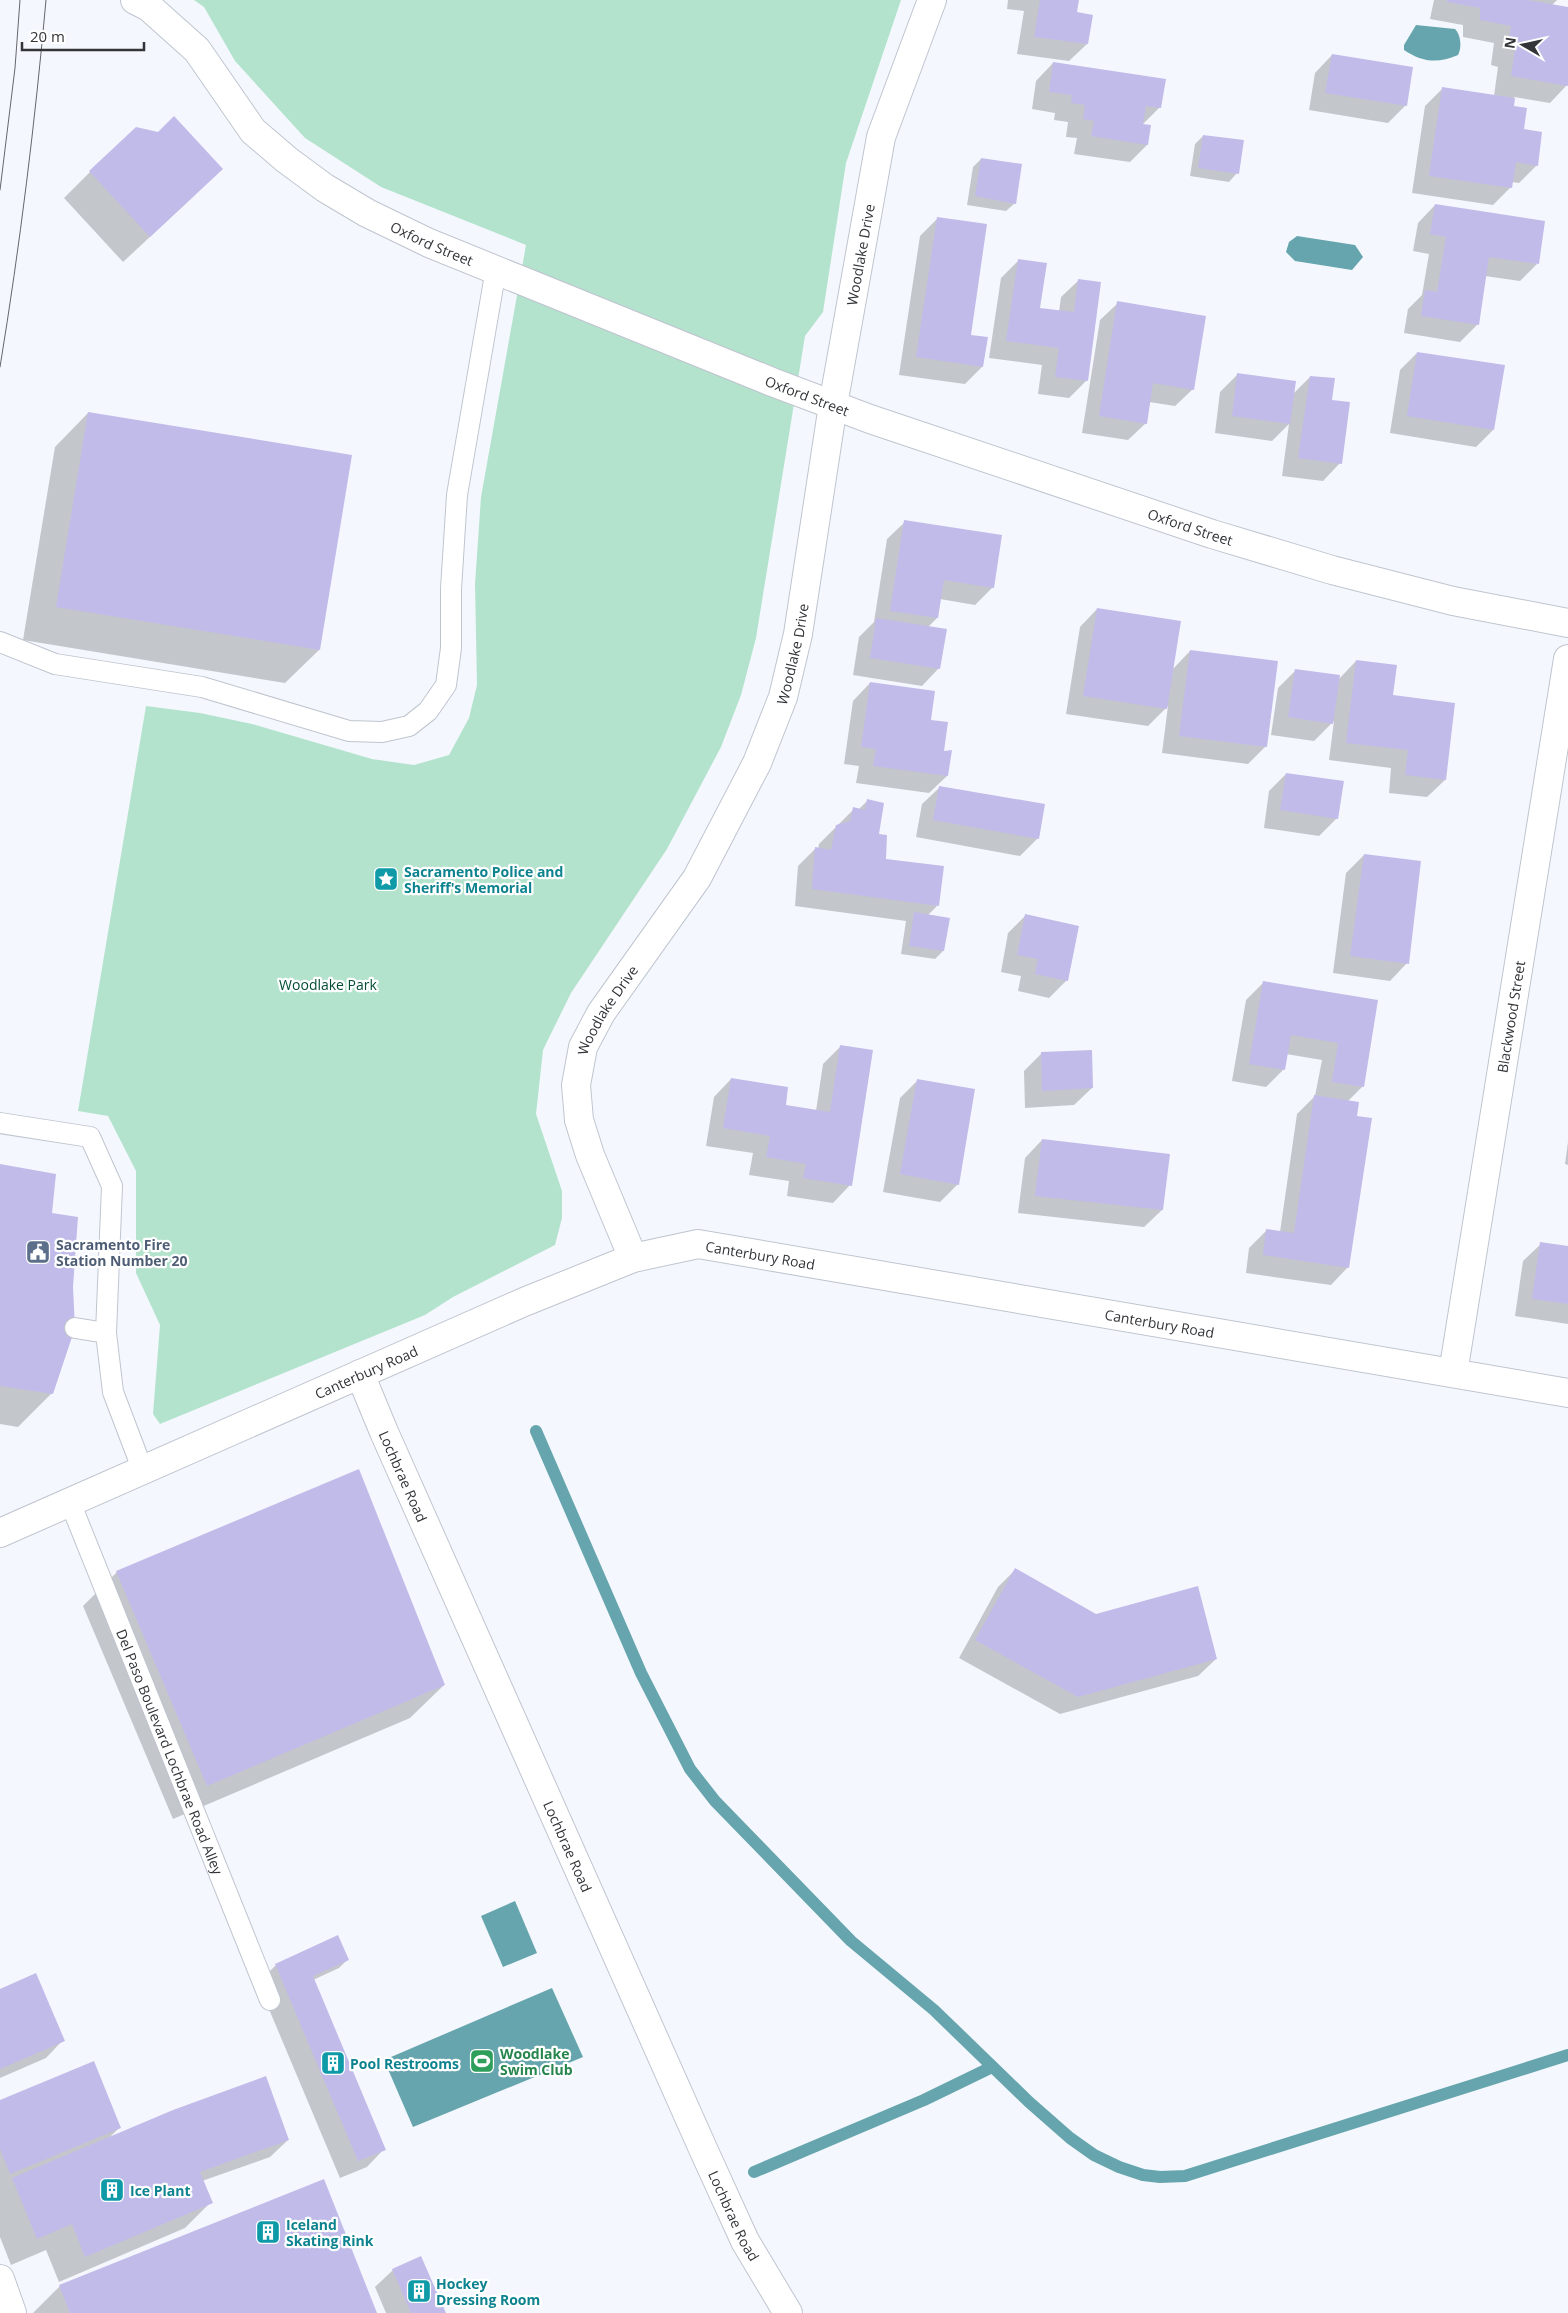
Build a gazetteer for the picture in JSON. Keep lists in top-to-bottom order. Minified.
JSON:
{"streets":{"street":["Oxford Street","Woodlake Drive","Blackwood Street","Canterbury Road","Lochbrae Road"],"lane":["Del Paso Boulevard Lochbrae Road Alley"]},"crossings":[["Oxford Street","Woodlake Drive"],["Woodlake Drive","Canterbury Road"],["Blackwood Street","Canterbury Road"],["Canterbury Road","Lochbrae Road"],["Canterbury Road","Del Paso Boulevard Lochbrae Road Alley"]],"parks":["Woodlake Park"],"places":{"place":["Sacramento Police and Sheriff's Memorial"],"public building":["Sacramento Fire Station Number 20"],"sports":["Woodlake Swim Club"],"building":["Pool Restrooms","Ice Plant","Iceland Skating Rink","Hockey Dressing Room"]},"scale_bar":"20 m","north":"left"}
